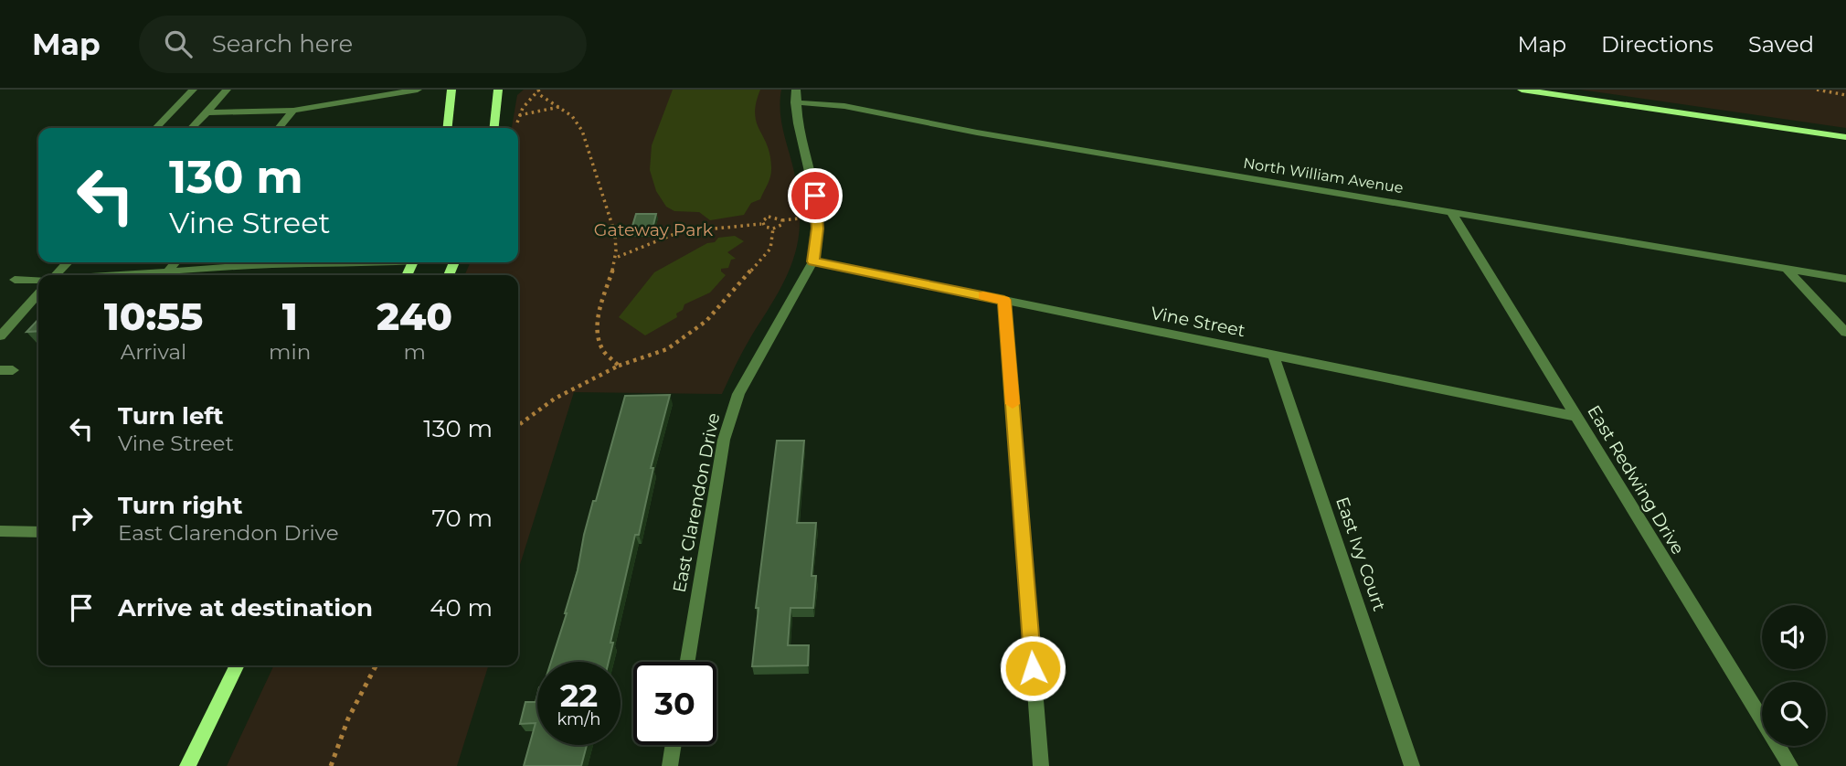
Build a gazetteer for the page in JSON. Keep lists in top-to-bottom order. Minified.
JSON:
{"streets":{"street":["North William Avenue","Vine Street","East Redwing Drive","East Clarendon Drive","East Ivy Court"]},"crossings":[["North William Avenue","East Redwing Drive"],["North William Avenue","East Clarendon Drive"],["Vine Street","East Redwing Drive"],["Vine Street","East Clarendon Drive"],["Vine Street","East Ivy Court"]],"parks":["Gateway Park"],"page":{"header":"Map","search":"Search here","nav":["Map","Directions","Saved"],"turn":["130 m","Vine Street"],"eta":["10:55","Arrival","1","min","240","m"],"list":[{"name":"Turn left","note":"Vine Street","value":"130 m"},{"name":"Turn right","note":"East Clarendon Drive","value":"70 m"},{"name":"Arrive at destination","value":"40 m"}],"speed":"22 km/h","limit":"30"}}
